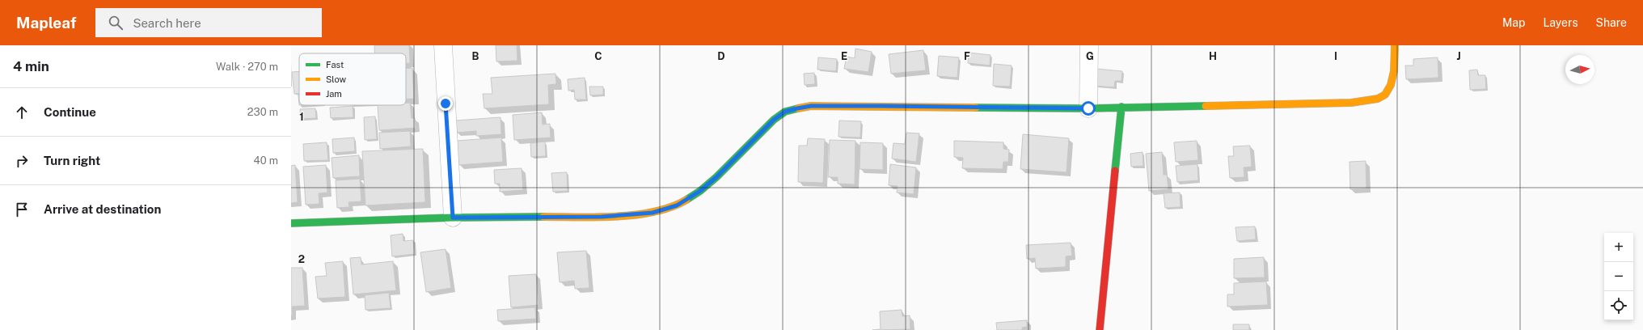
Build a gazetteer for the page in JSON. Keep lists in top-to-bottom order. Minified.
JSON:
{"legend":["Fast","Slow","Jam"],"north":"right","page":{"header":"Mapleaf","search":"Search here","nav":["Map","Layers","Share"],"heading":["4 min","Walk · 270 m"],"list":[["Continue","230 m"],["Turn right","40 m"],"Arrive at destination"],"map_buttons":["+","−"]},"grid":{"columns":["B","C","D","E","F","G","H","I","J"],"rows":["1","2"]}}
